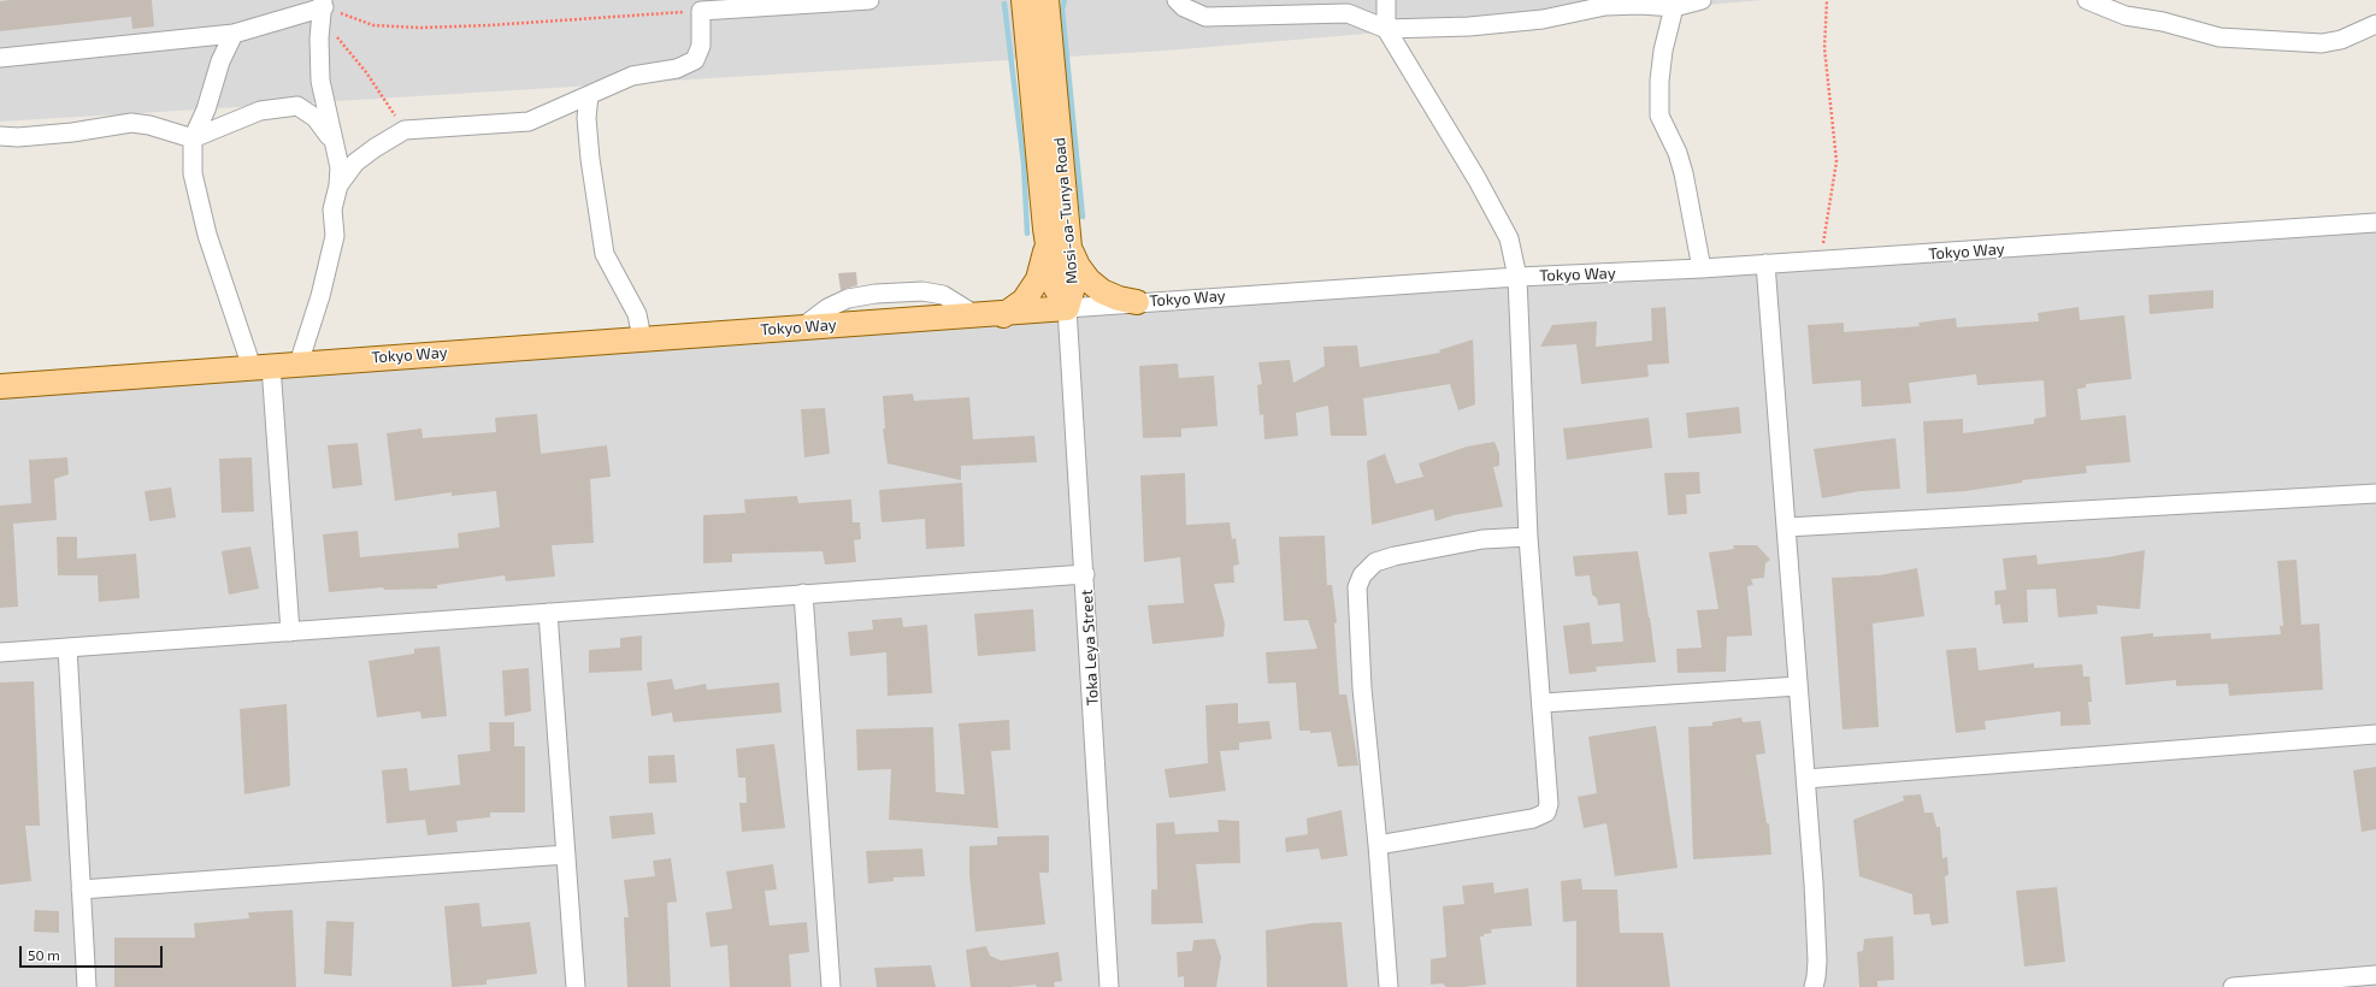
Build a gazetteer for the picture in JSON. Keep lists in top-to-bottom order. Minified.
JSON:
{"streets":{"main road":["Mosi-oa-Tunya Road","Tokyo Way"],"street":["Toka Leya Street"]},"crossings":[["Mosi-oa-Tunya Road","Tokyo Way"],["Mosi-oa-Tunya Road","Toka Leya Street"],["Tokyo Way","Toka Leya Street"]],"scale_bar":"50 m"}
